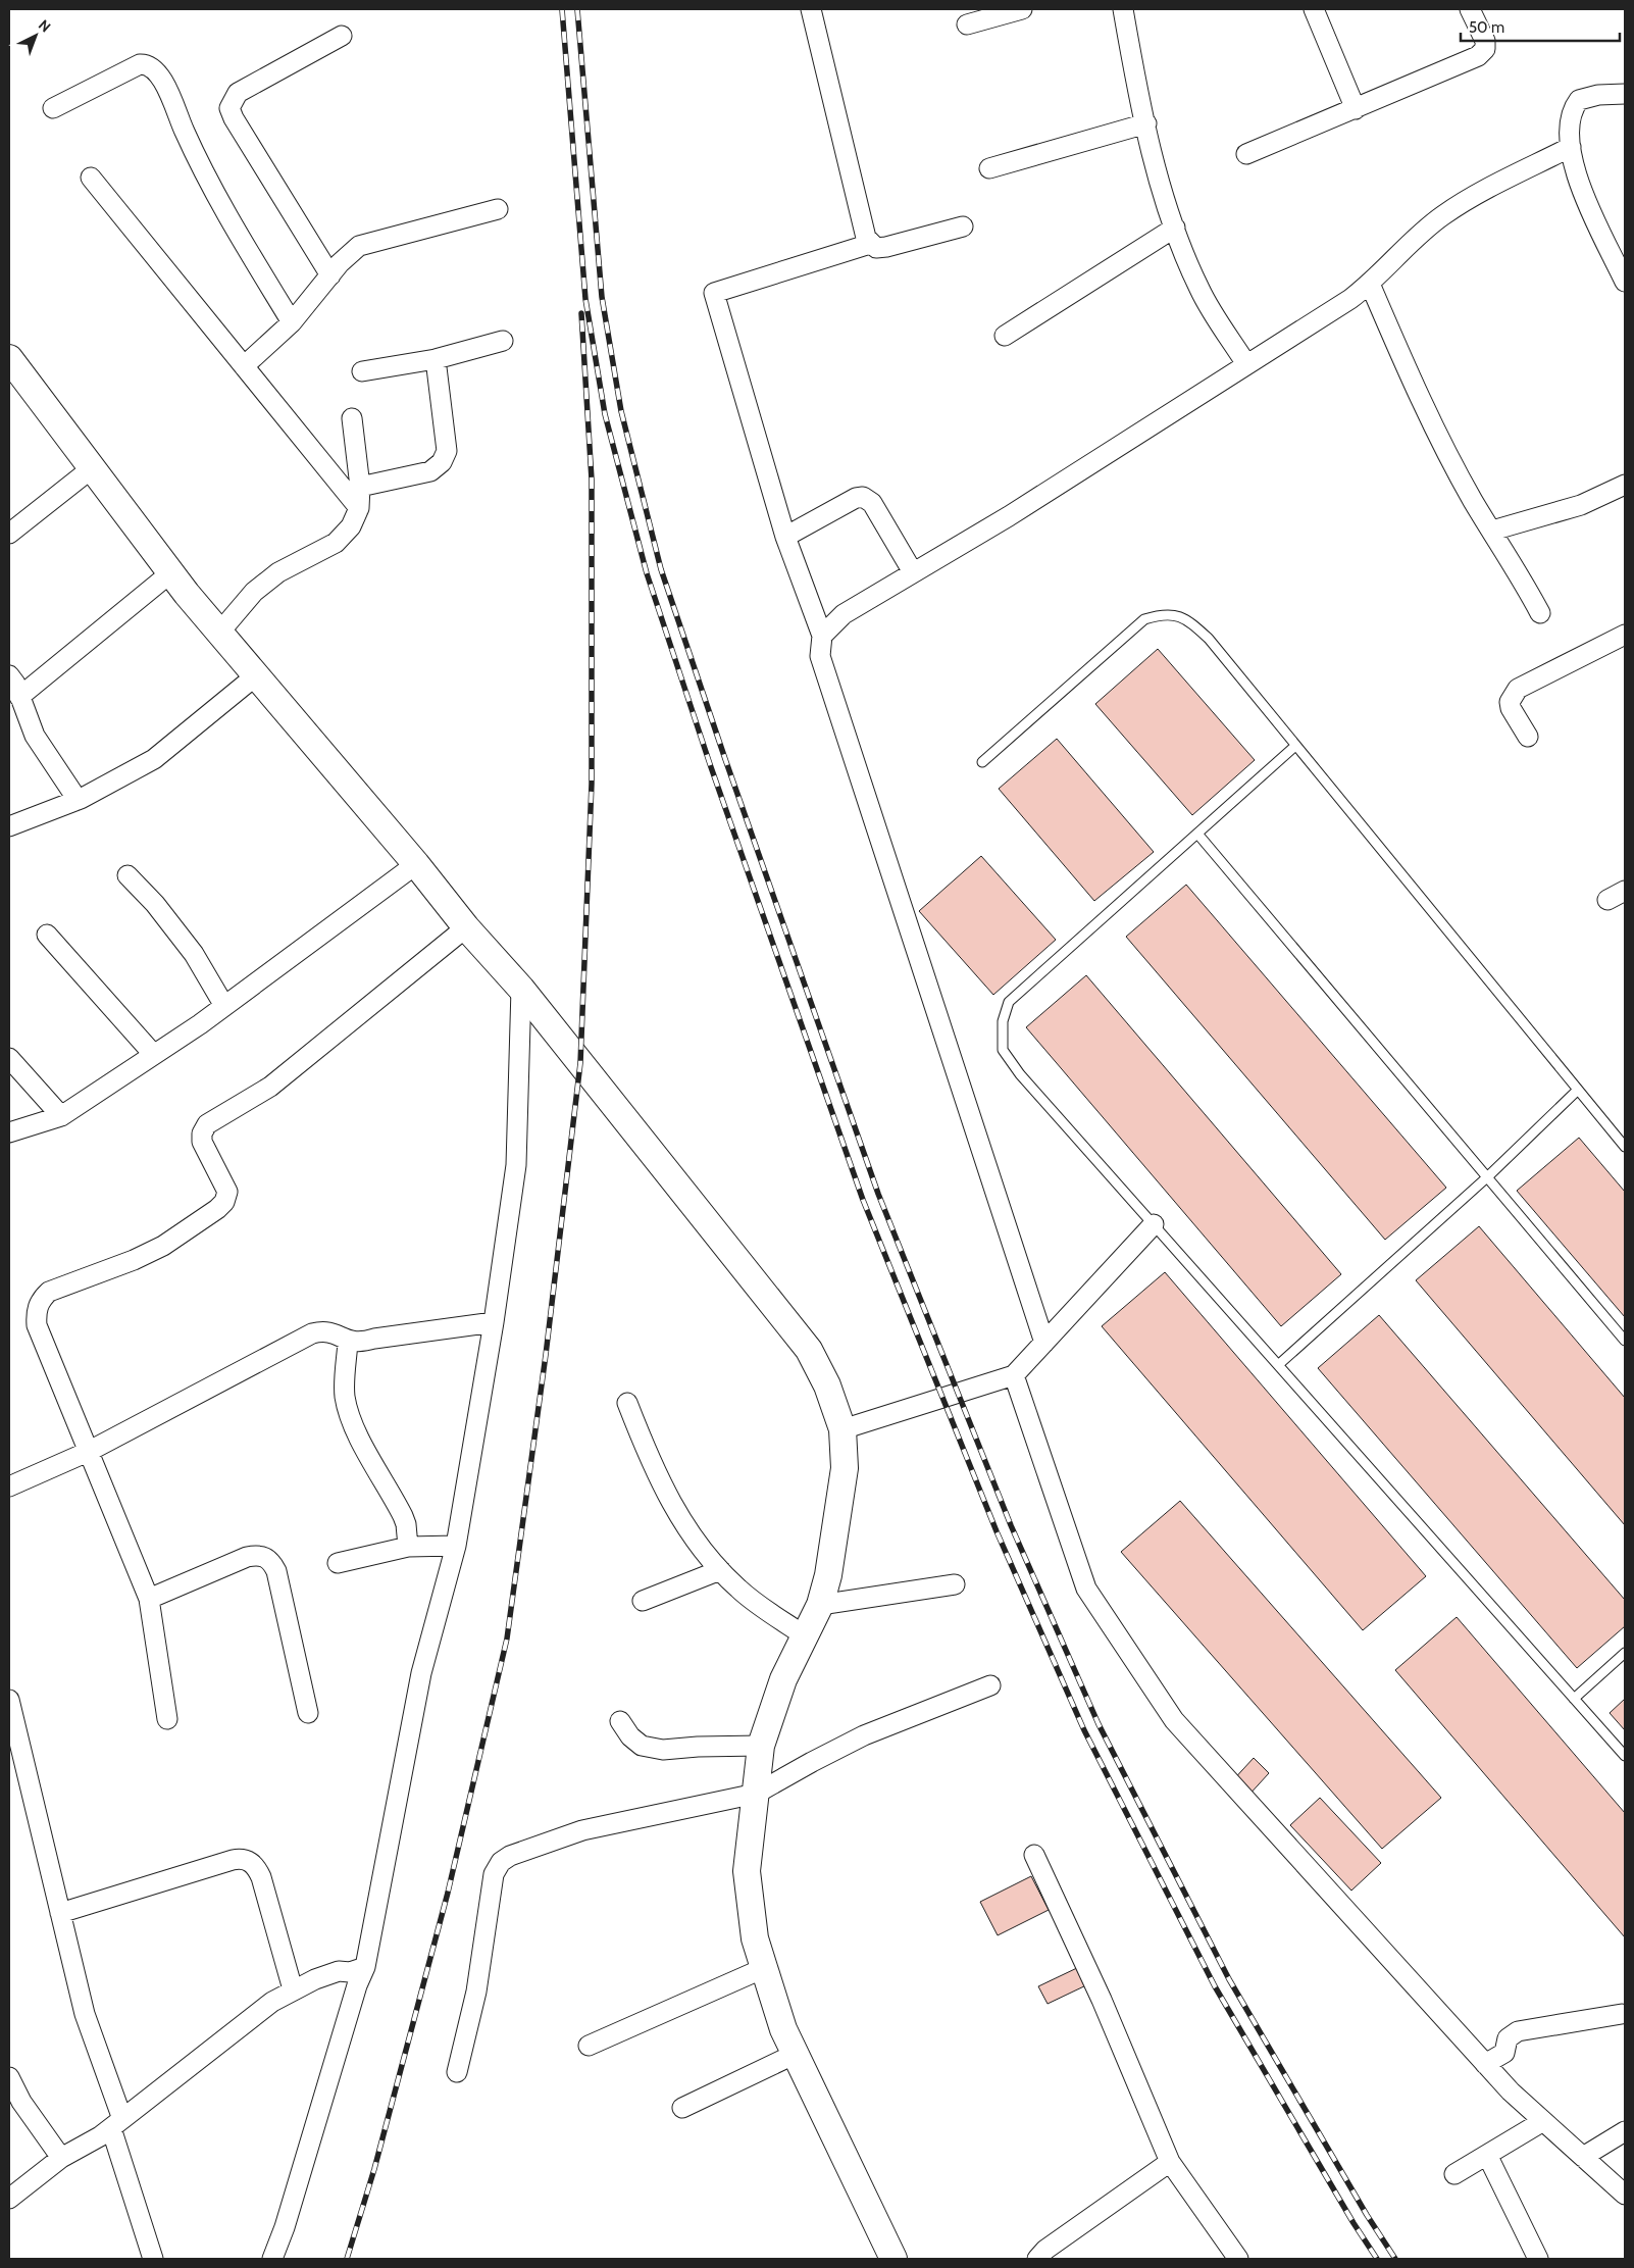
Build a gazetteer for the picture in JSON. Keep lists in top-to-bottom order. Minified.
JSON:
{"scale_bar":"50 m","north":"top right"}
